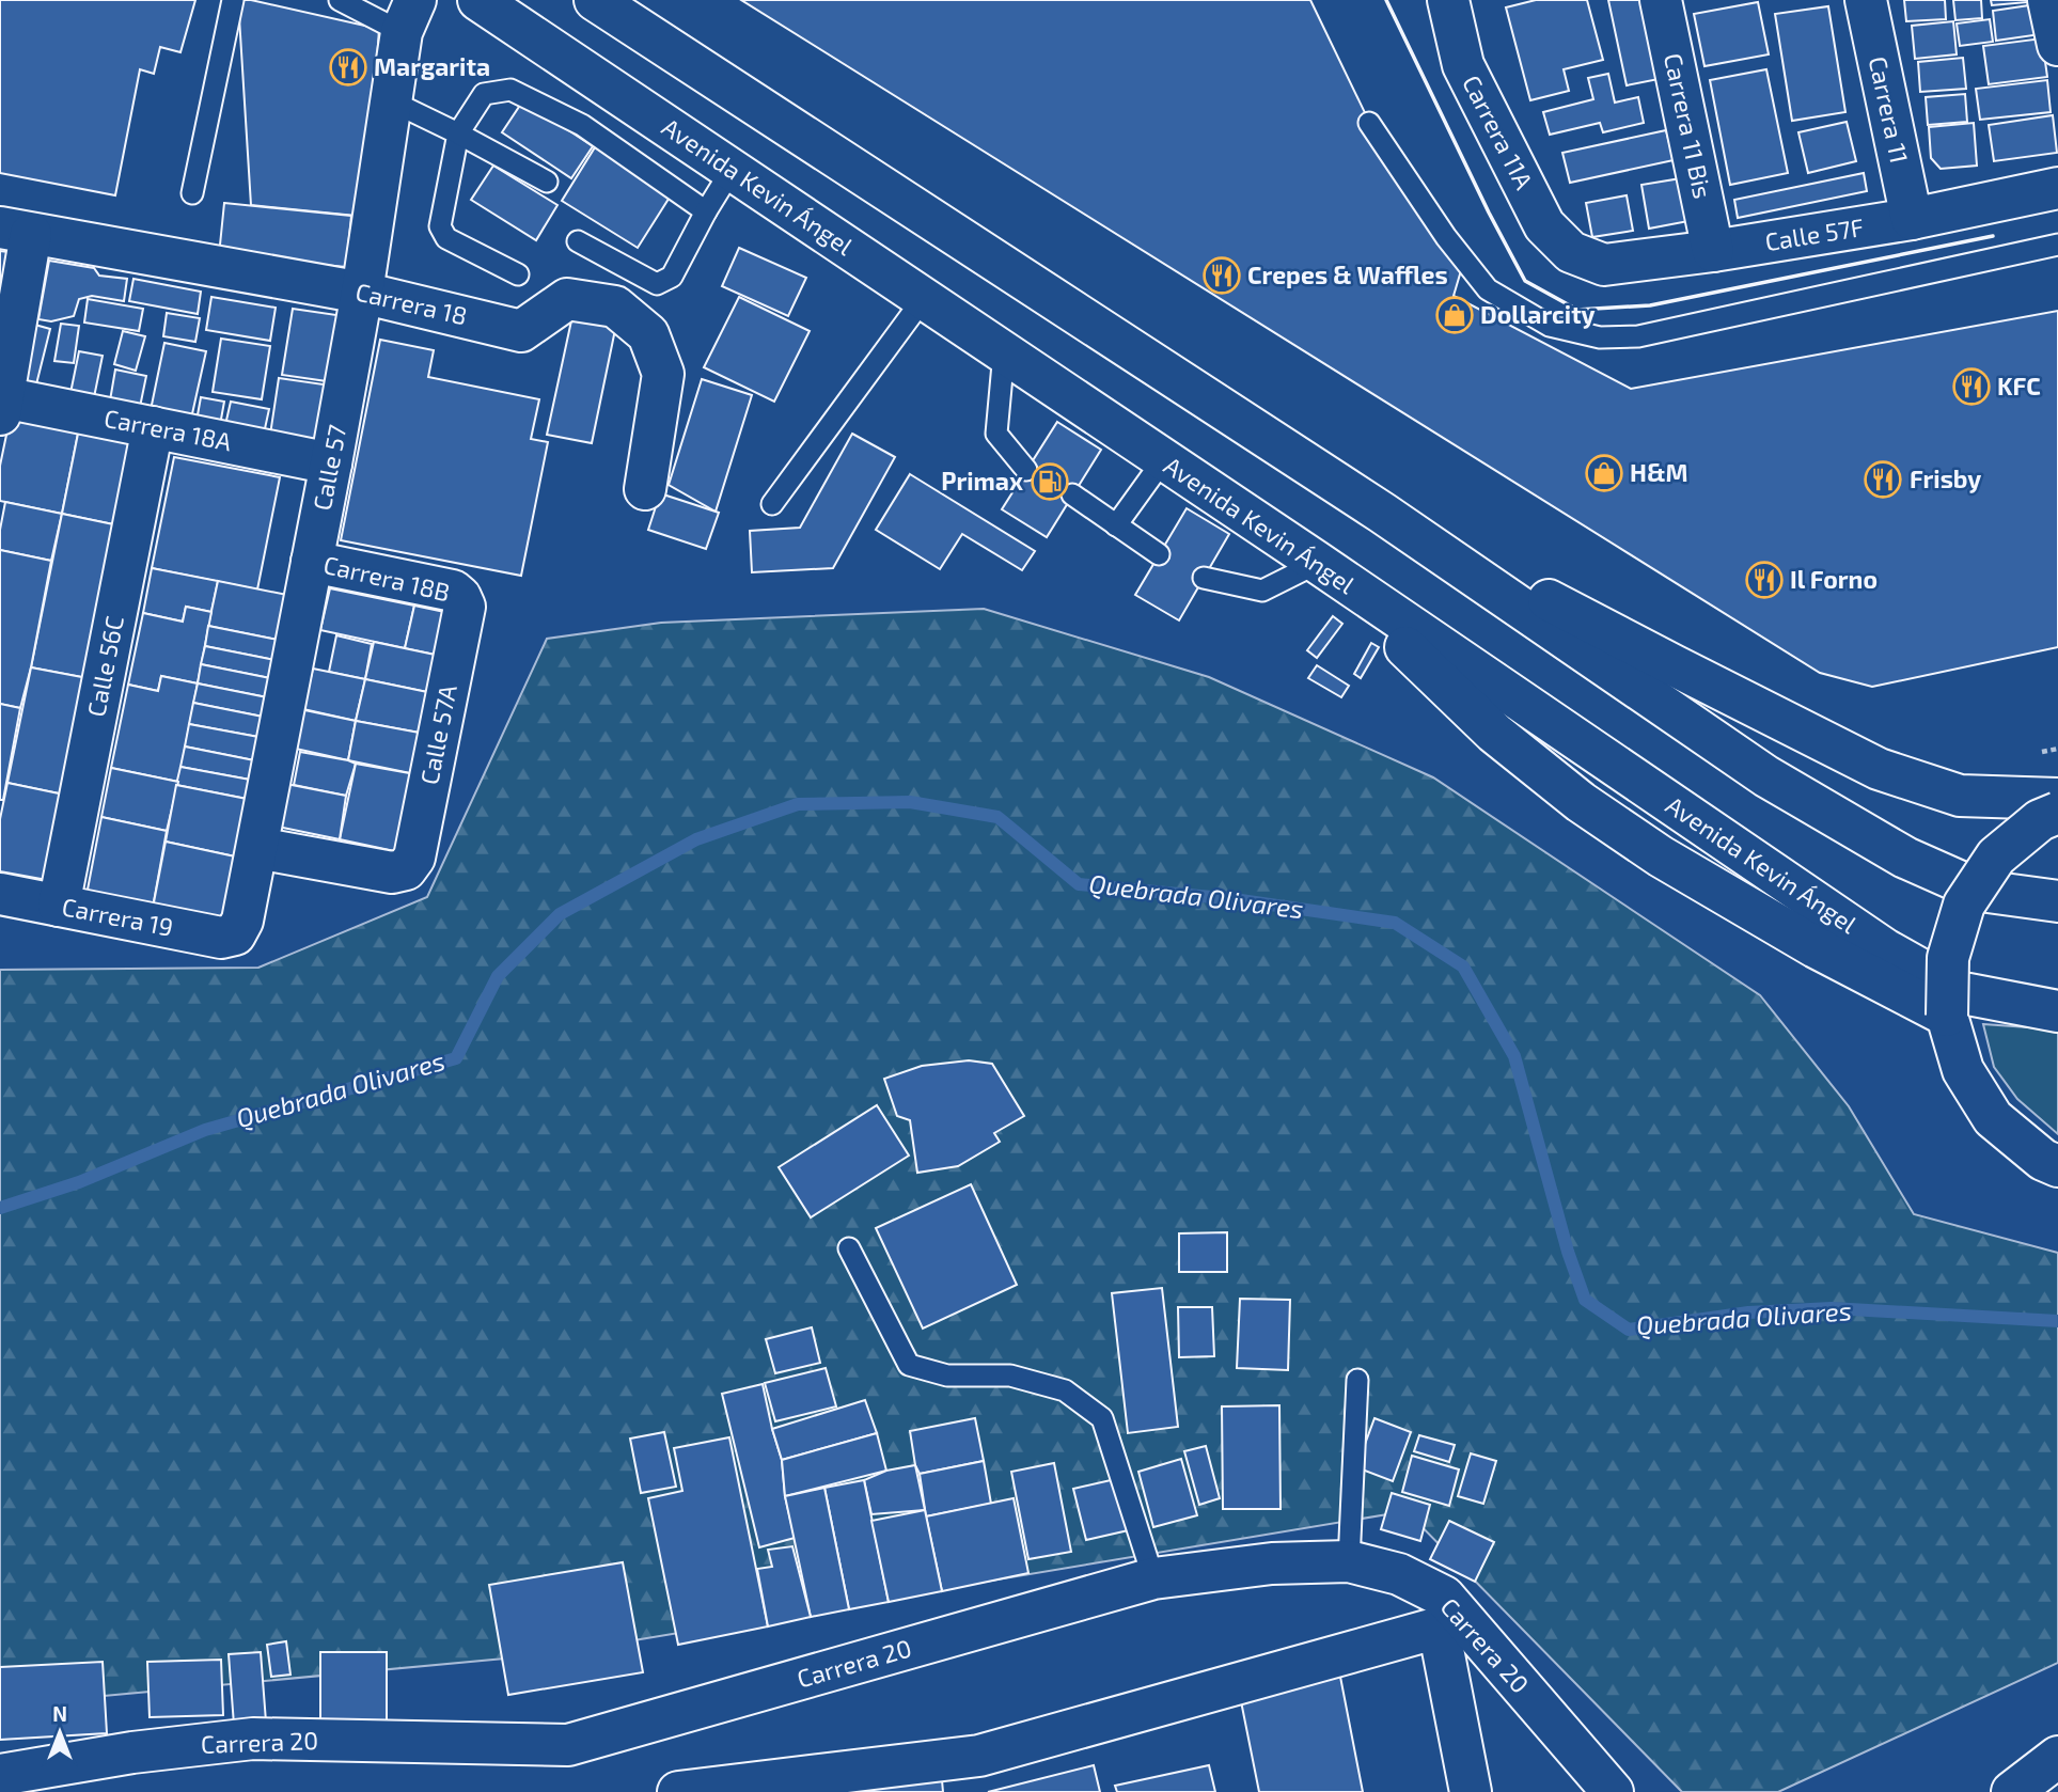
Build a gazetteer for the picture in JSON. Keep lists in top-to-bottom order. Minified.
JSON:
{"streets":{"main road":["Carrera 11","Carrera 11 Bis","Carrera 11A","Avenida Kevin Ángel","Calle 57F","Carrera 18","Carrera 18A","Calle 57","Carrera 18B","Calle 56C","Calle 57A","Carrera 19","Carrera 20"]},"crossings":[["Carrera 11","Calle 57F"],["Carrera 11 Bis","Calle 57F"],["Carrera 11A","Calle 57F"],["Carrera 18","Calle 57"],["Carrera 18A","Calle 57"],["Carrera 18A","Calle 56C"],["Calle 57","Carrera 18B"],["Calle 57","Calle 57A"],["Calle 57","Carrera 19"],["Carrera 18B","Calle 57A"],["Calle 56C","Carrera 19"]],"water":["Quebrada Olivares"],"places":{"restaurant":["Margarita","Crepes & Waffles","KFC","Frisby","Il Forno"],"shop":["Dollarcity","H&M"],"fuel station":["Primax"]},"north":"top"}
